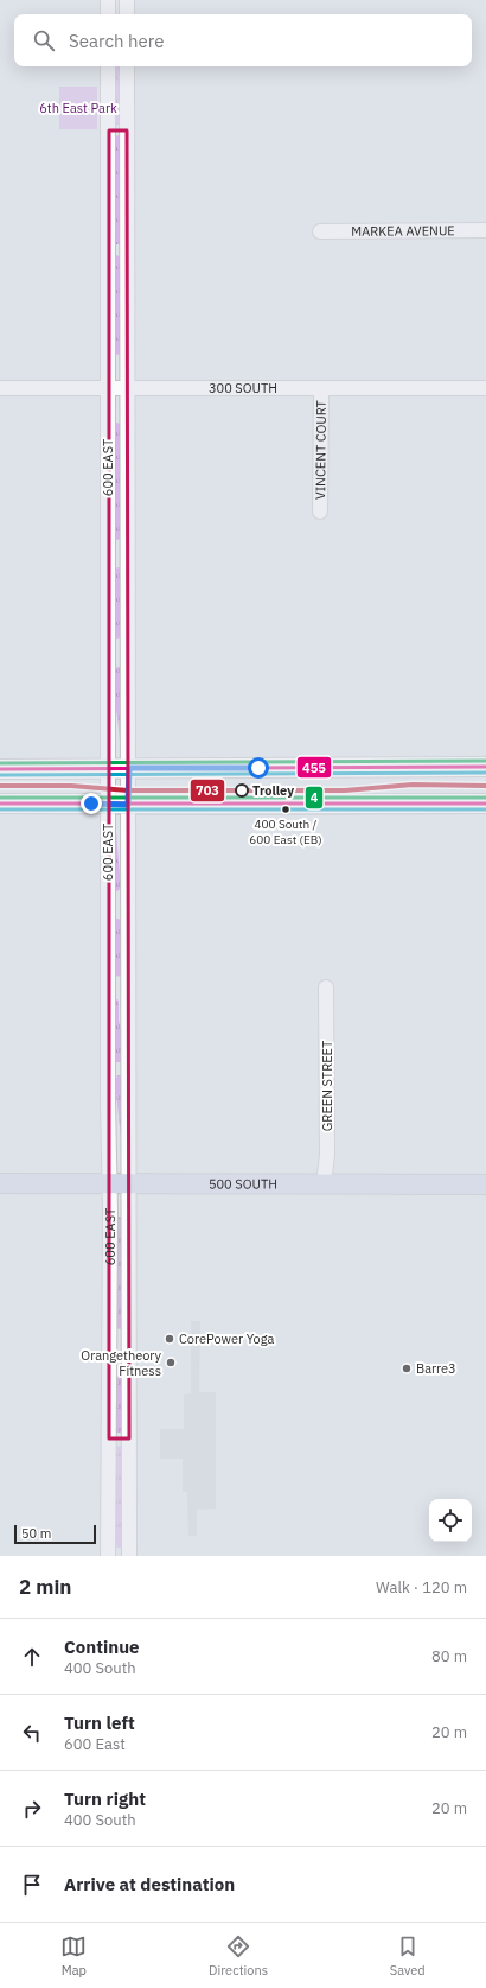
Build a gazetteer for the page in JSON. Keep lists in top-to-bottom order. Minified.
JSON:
{"streets":{"main road":["500 SOUTH"],"street":["MARKEA AVENUE","300 SOUTH","VINCENT COURT","600 EAST","GREEN STREET"]},"crossings":[["300 SOUTH","VINCENT COURT"],["300 SOUTH","600 EAST"],["600 EAST","500 SOUTH"],["GREEN STREET","500 SOUTH"]],"parks":["6th East Park"],"places":["Trolley","400 South / 600 East (EB)","CorePower Yoga","Orangetheory Fitness","Barre3"],"lines":["transit line 4","transit line 455","transit line 703"],"scale_bar":"50 m","page":{"search":"Search here","scale":"50 m","heading":["2 min","Walk · 120 m"],"list":[["Continue","400 South","80 m"],["Turn left","600 East","20 m"],["Turn right","400 South","20 m"],"Arrive at destination"],"nav":["Map","Directions","Saved"]}}
